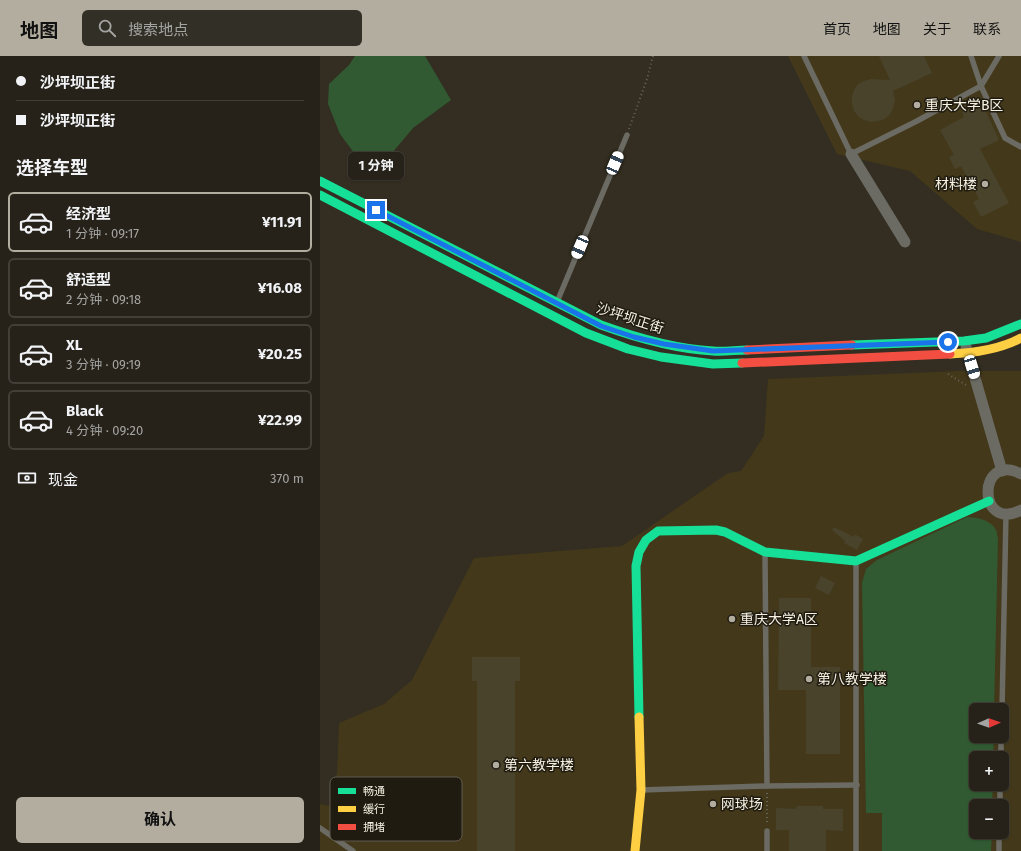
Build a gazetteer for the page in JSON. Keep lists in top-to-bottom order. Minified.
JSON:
{"streets":{"main road":["沙坪坝正街"]},"places":["重庆大学B区","材料楼","重庆大学A区","第八教学楼","第六教学楼","网球场"],"legend":["畅通","缓行","拥堵"],"north":"right","page":{"header":"地图","search":"搜索地点","nav":["首页","地图","关于","联系"],"banner":["沙坪坝正街","沙坪坝正街"],"heading":"选择车型","bubble":"1 分钟","list":[{"name":"经济型","note":"1 分钟 · 09:17","value":"¥11.91"},{"name":"舒适型","note":"2 分钟 · 09:18","value":"¥16.08"},{"name":"XL","note":"3 分钟 · 09:19","value":"¥20.25"},{"name":"Black","note":"4 分钟 · 09:20","value":"¥22.99"}],"pay":["现金","370 m"],"map_buttons":["+","−"],"buttons":"确认"}}
